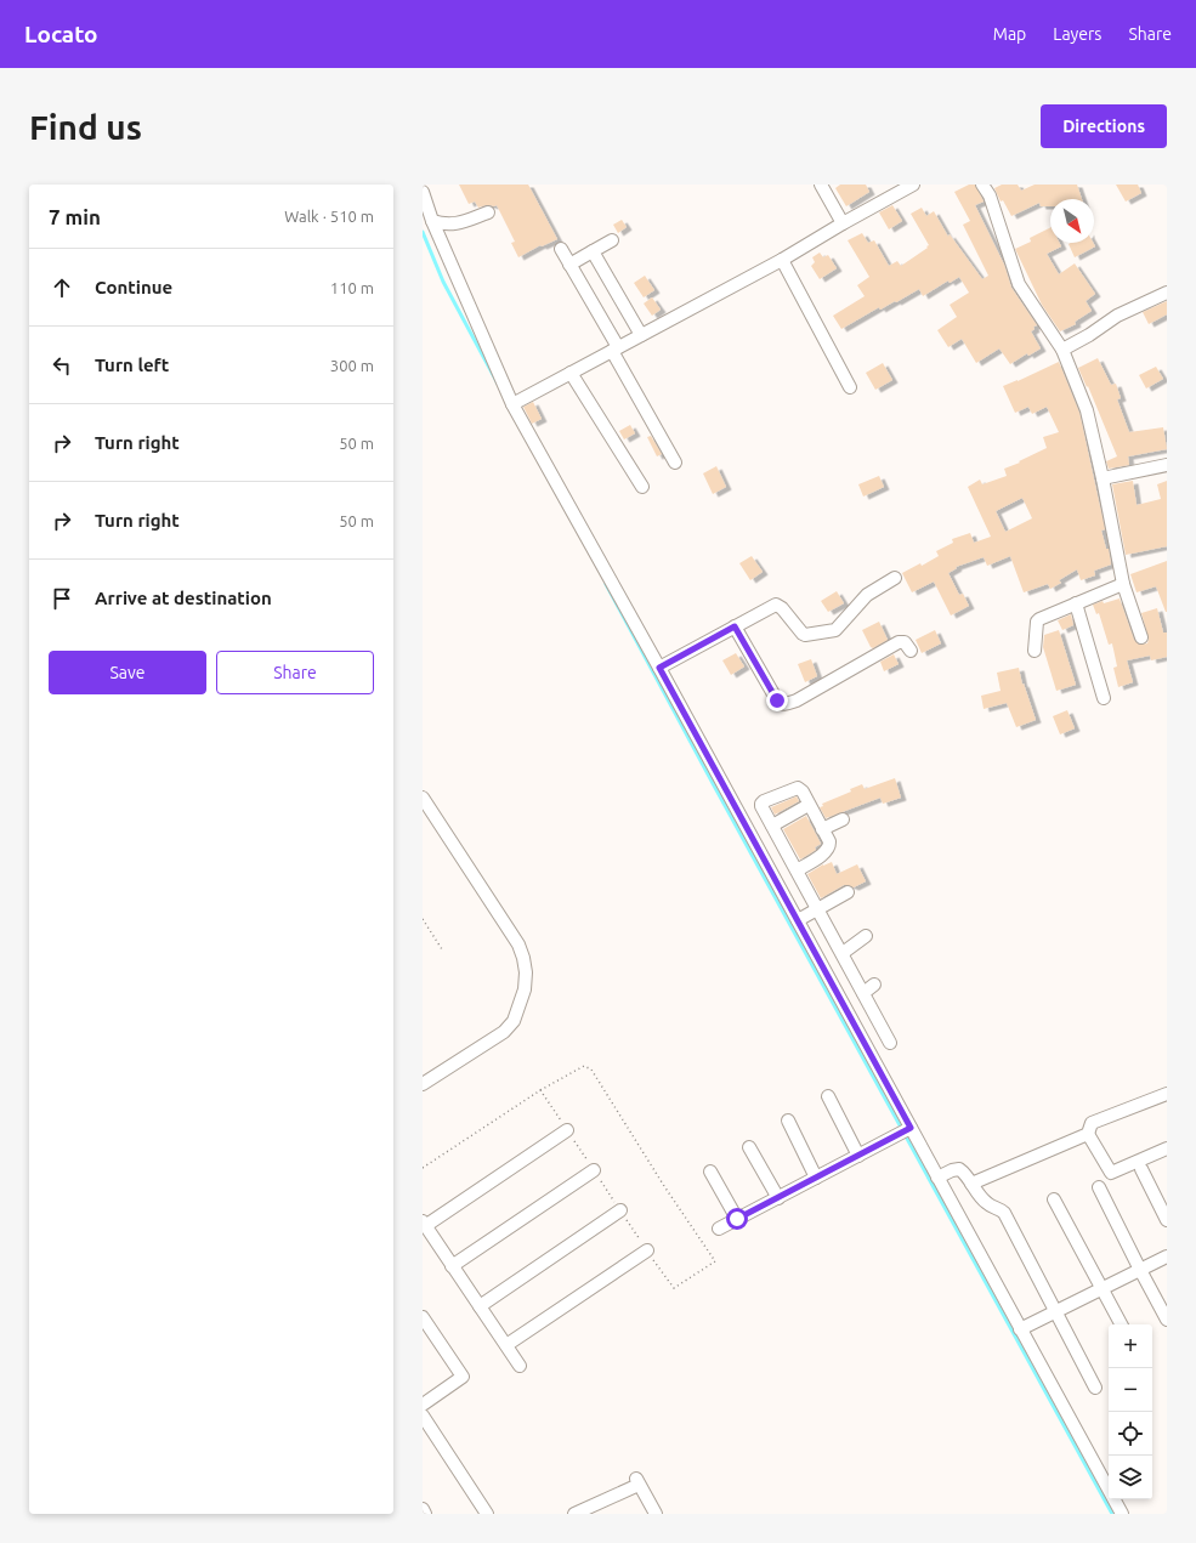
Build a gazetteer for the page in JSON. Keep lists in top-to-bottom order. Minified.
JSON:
{"north":"bottom right","page":{"header":"Locato","nav":["Map","Layers","Share"],"buttons":["Directions",["Save","Share"]],"title":"Find us","heading":["7 min","Walk · 510 m"],"list":[["Continue","110 m"],["Turn left","300 m"],["Turn right","50 m"],["Turn right","50 m"],"Arrive at destination"],"map_buttons":["+","−"]}}
